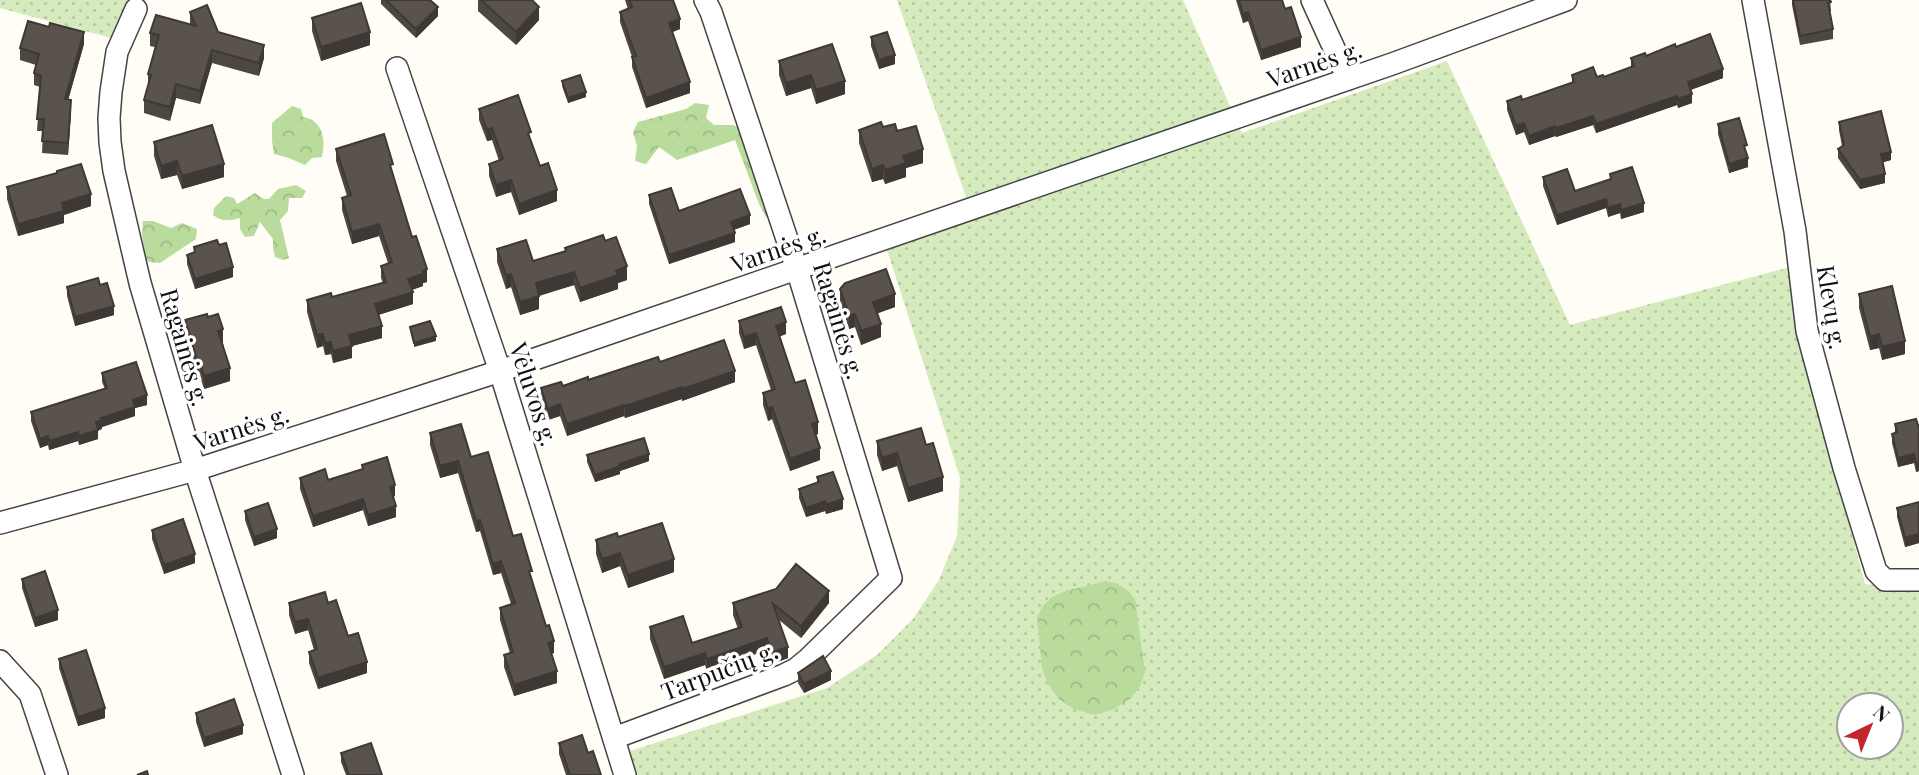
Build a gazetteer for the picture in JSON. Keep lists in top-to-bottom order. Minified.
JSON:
{"streets":{"street":["Varnės g.","Klevų g.","Ragainės g.","Vėluvos g.","Tarpučių g."]},"crossings":[["Varnės g.","Ragainės g."],["Varnės g.","Vėluvos g."],["Ragainės g.","Tarpučių g."],["Vėluvos g.","Tarpučių g."]],"north":"top right"}
